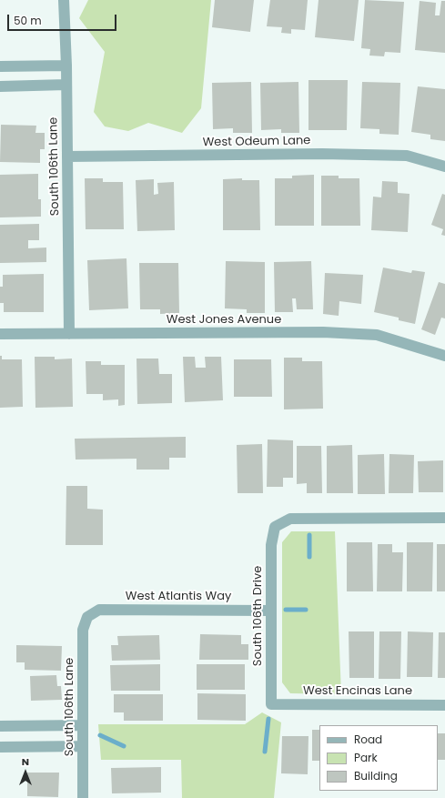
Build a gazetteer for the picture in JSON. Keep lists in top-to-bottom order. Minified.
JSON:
{"streets":{"street":["West Odeum Lane","South 106th Lane","West Jones Avenue","West Atlantis Way","South 106th Drive","West Encinas Lane"]},"crossings":[["West Odeum Lane","South 106th Lane"],["South 106th Lane","West Jones Avenue"],["South 106th Lane","West Atlantis Way"],["West Atlantis Way","South 106th Drive"],["South 106th Drive","West Encinas Lane"]],"legend":["Road","Park","Building"],"scale_bar":"50 m","north":"top"}
